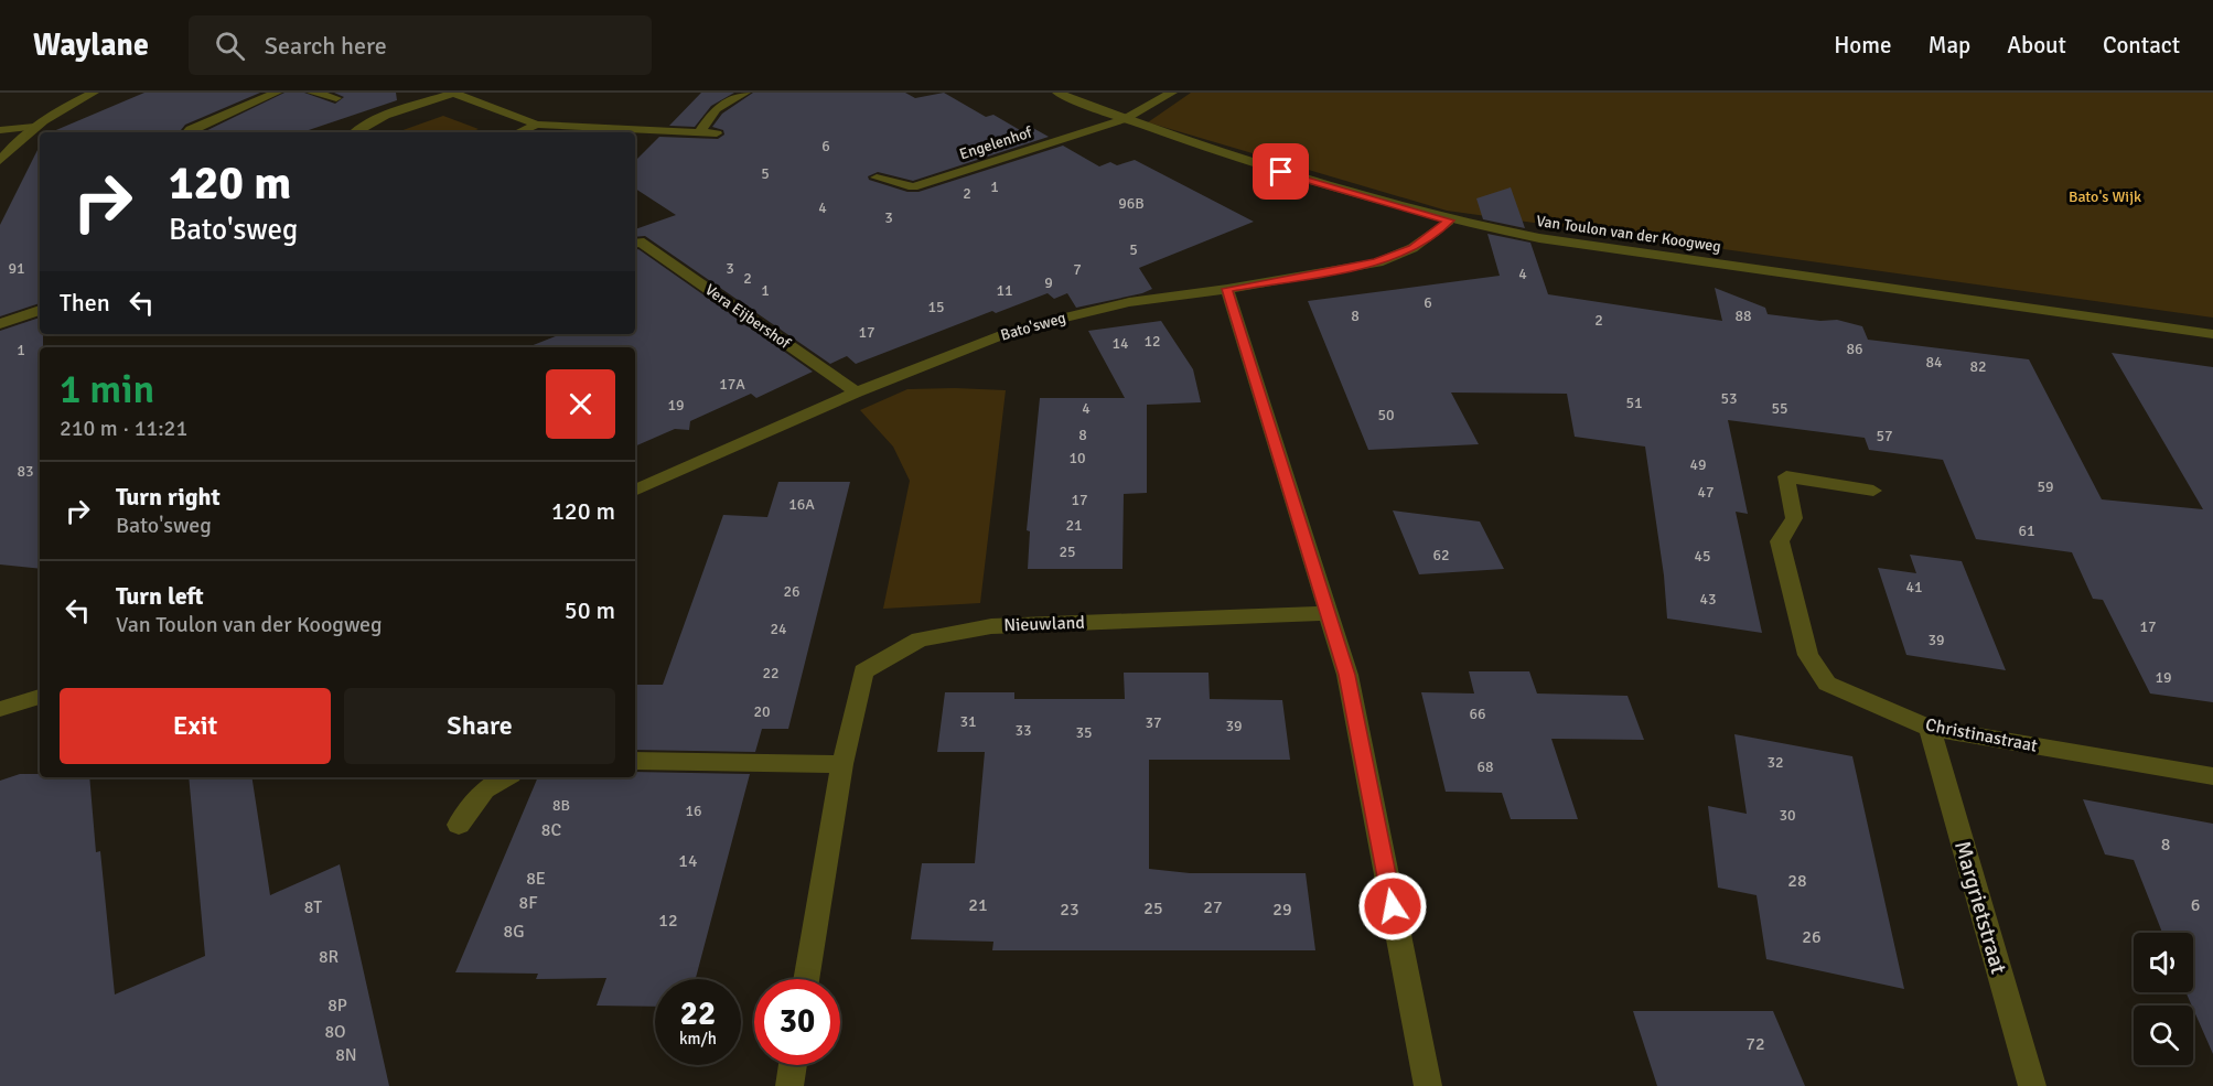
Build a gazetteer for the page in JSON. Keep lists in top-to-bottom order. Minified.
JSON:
{"streets":{"street":["Engelenhof","Van Toulon van der Koogweg","Vera Eijbershof","Bato'sweg","Nieuwland","Christinastraat","Margrietstraat"]},"crossings":[["Engelenhof","Van Toulon van der Koogweg"],["Van Toulon van der Koogweg","Bato'sweg"],["Vera Eijbershof","Bato'sweg"],["Christinastraat","Margrietstraat"]],"parks":["Bato's Wijk"],"house_numbers":["6","5","1","2","96B","4","3","5","91","3","7","4","2","9","1","11","6","15","8","88","2","17","12","14","86","1","84","82","17A","53","51","19","4","55","50","8","57","10","49","83","59","47","17","16A","21","61","25","62","45","41","26","43","17","24","39","22","19","20","66","31","37","39","33","35","32","68","8B","16","30","8C","8","14","8E","28","8F","21","6","8T","27","25","23","29","12","8G","26","8R","8P","8O","72","8N"],"page":{"header":"Waylane","search":"Search here","nav":["Home","Map","About","Contact"],"turn":["120 m","Bato'sweg"],"then":"Then","heading":["1 min","210 m · 11:21"],"list":[{"name":"Turn right","note":"Bato'sweg","value":"120 m"},{"name":"Turn left","note":"Van Toulon van der Koogweg","value":"50 m"}],"buttons":["Exit","Share"],"speed":"22 km/h","limit":"30"}}
